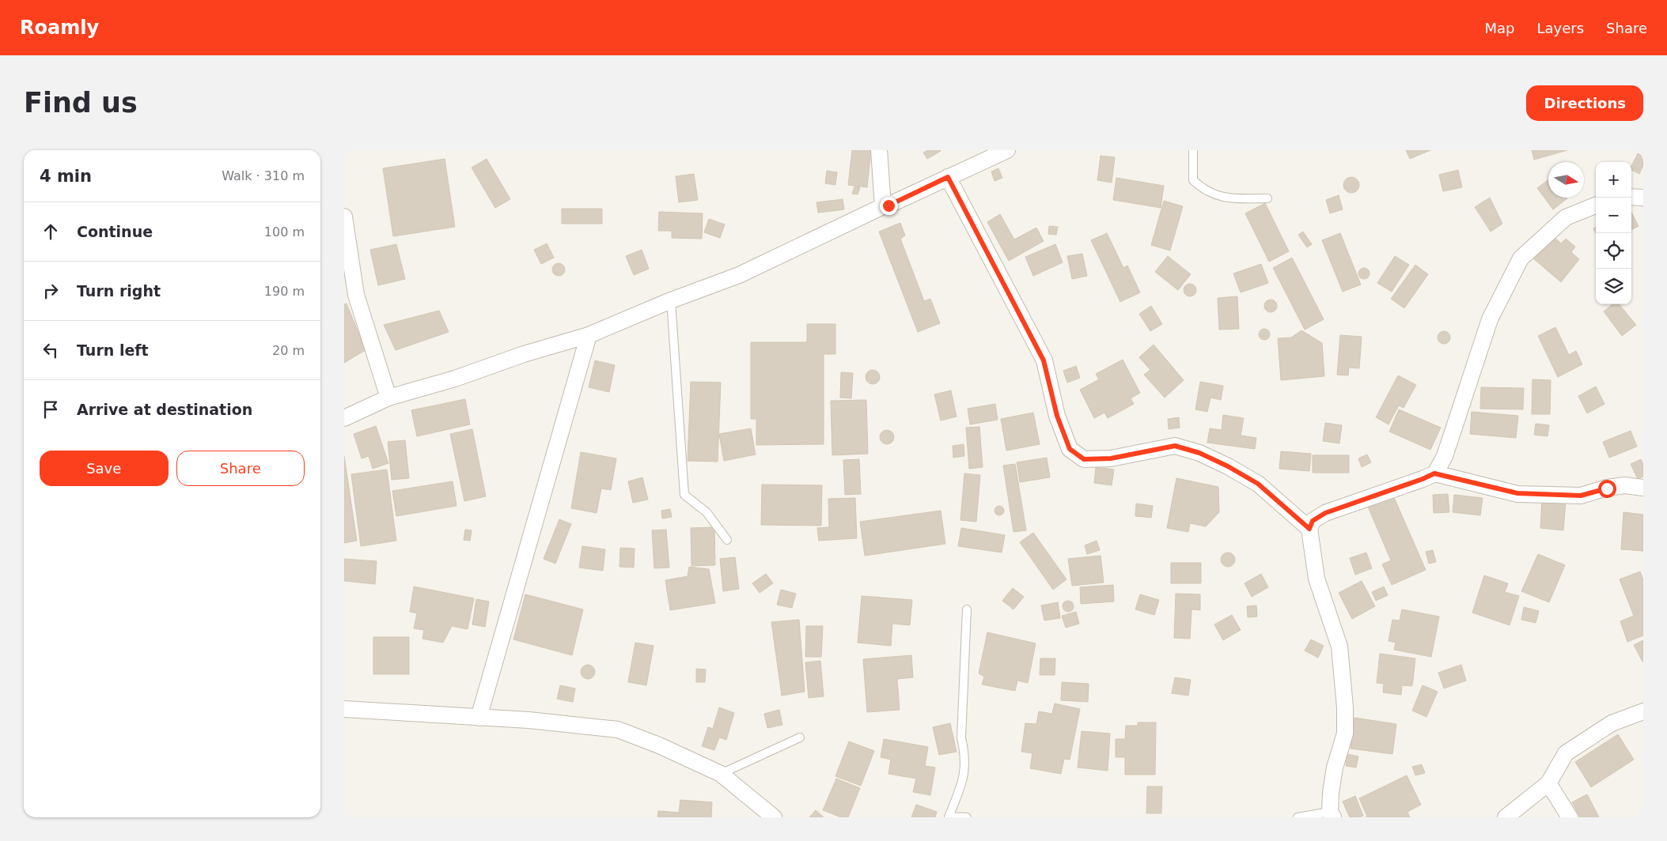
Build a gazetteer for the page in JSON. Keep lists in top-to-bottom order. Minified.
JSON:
{"north":"right","page":{"header":"Roamly","nav":["Map","Layers","Share"],"buttons":["Directions",["Save","Share"]],"title":"Find us","heading":["4 min","Walk · 310 m"],"map_buttons":["+","−"],"list":[["Continue","100 m"],["Turn right","190 m"],["Turn left","20 m"],"Arrive at destination"]}}
